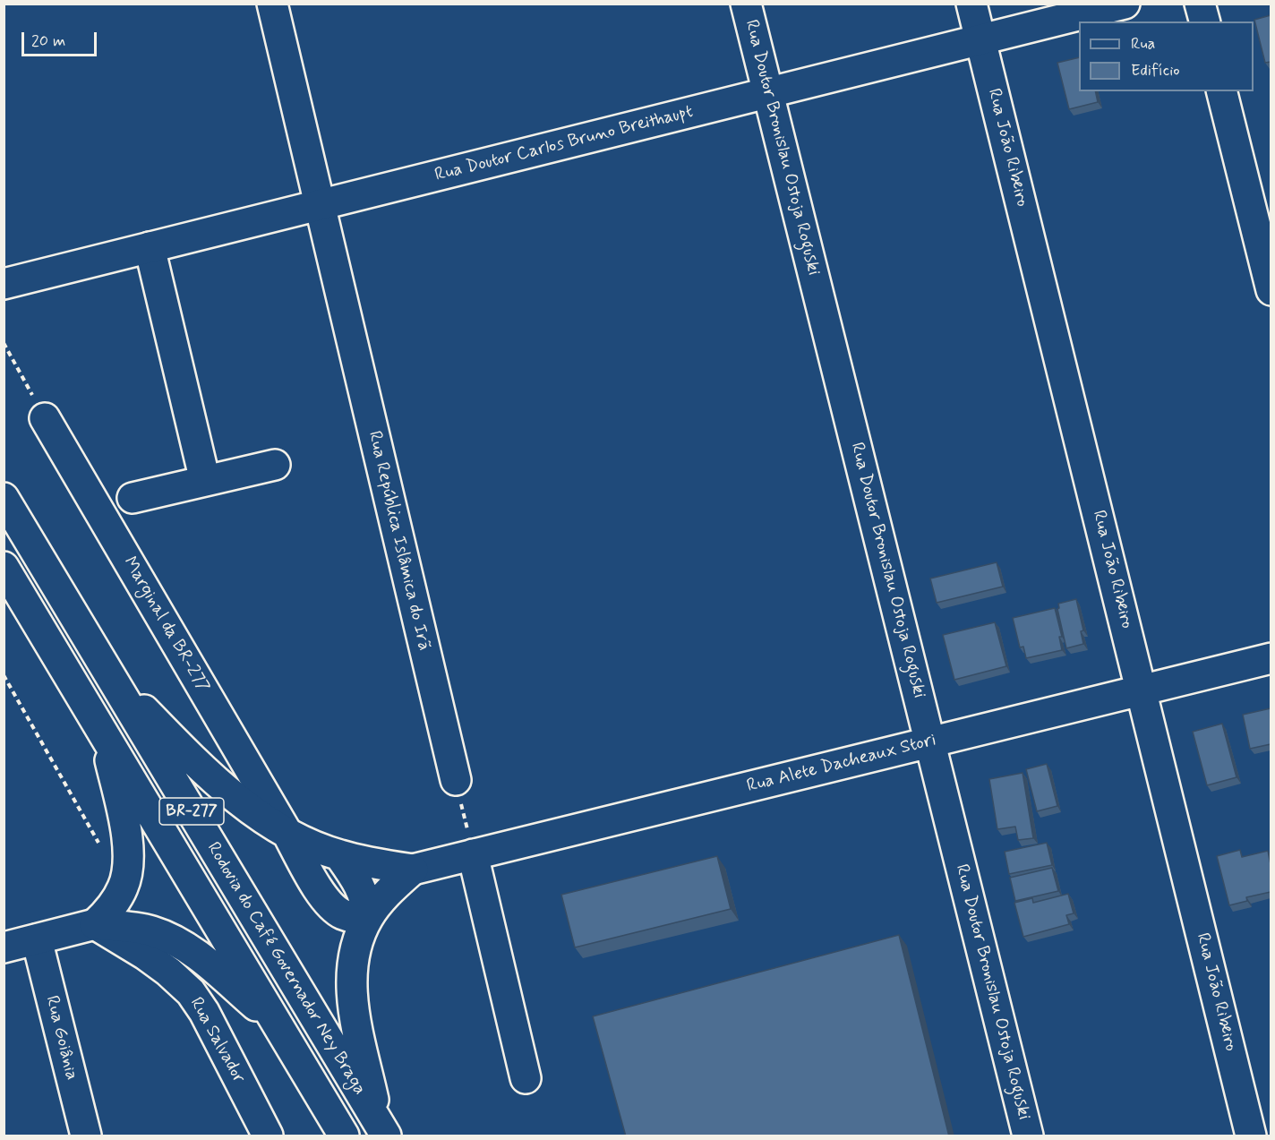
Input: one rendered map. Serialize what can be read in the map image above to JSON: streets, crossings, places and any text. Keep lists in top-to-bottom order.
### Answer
{
  "streets": {
    "main road": [
      "Rua Doutor Carlos Bruno Breithaupt",
      "Rua Doutor Bronislau Ostoja Roguski",
      "Rua João Ribeiro",
      "Rua República Islâmica do Irã",
      "Marginal da BR-277",
      "Rua Alete Dacheaux Stori",
      "BR-277",
      "Rodovia do Café Governador Ney Braga",
      "Rua Goiânia",
      "Rua Salvador"
    ]
  },
  "crossings": [
    ["Rua Doutor Carlos Bruno Breithaupt", "Rua Doutor Bronislau Ostoja Roguski"],
    ["Rua Doutor Carlos Bruno Breithaupt", "Rua João Ribeiro"],
    ["Rua Doutor Carlos Bruno Breithaupt", "Rua República Islâmica do Irã"],
    ["Rua Doutor Bronislau Ostoja Roguski", "Rua Alete Dacheaux Stori"],
    ["Rua João Ribeiro", "Rua Alete Dacheaux Stori"]
  ],
  "legend": ["Rua", "Edifício"],
  "scale_bar": "20 m"
}
